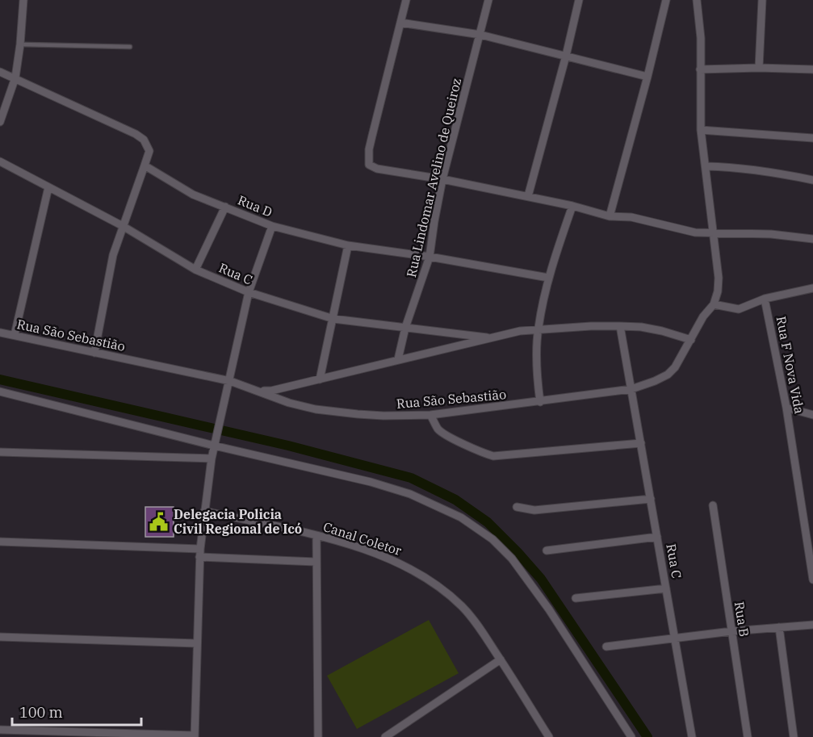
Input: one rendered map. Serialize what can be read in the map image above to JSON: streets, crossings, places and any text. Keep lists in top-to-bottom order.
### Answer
{
  "streets": {
    "street": [
      "Rua Lindomar Avelino de Queiroz",
      "Rua D",
      "Rua C",
      "Rua São Sebastião",
      "Rua F Nova Vida",
      "Canal Coletor",
      "Rua B"
    ]
  },
  "crossings": [
    ["Rua Lindomar Avelino de Queiroz", "Rua D"],
    ["Rua Lindomar Avelino de Queiroz", "Rua C"],
    ["Rua C", "Rua São Sebastião"]
  ],
  "places": {
    "public building": ["Delegacia Policia Civil Regional de Icó"]
  },
  "scale_bar": "100 m"
}
